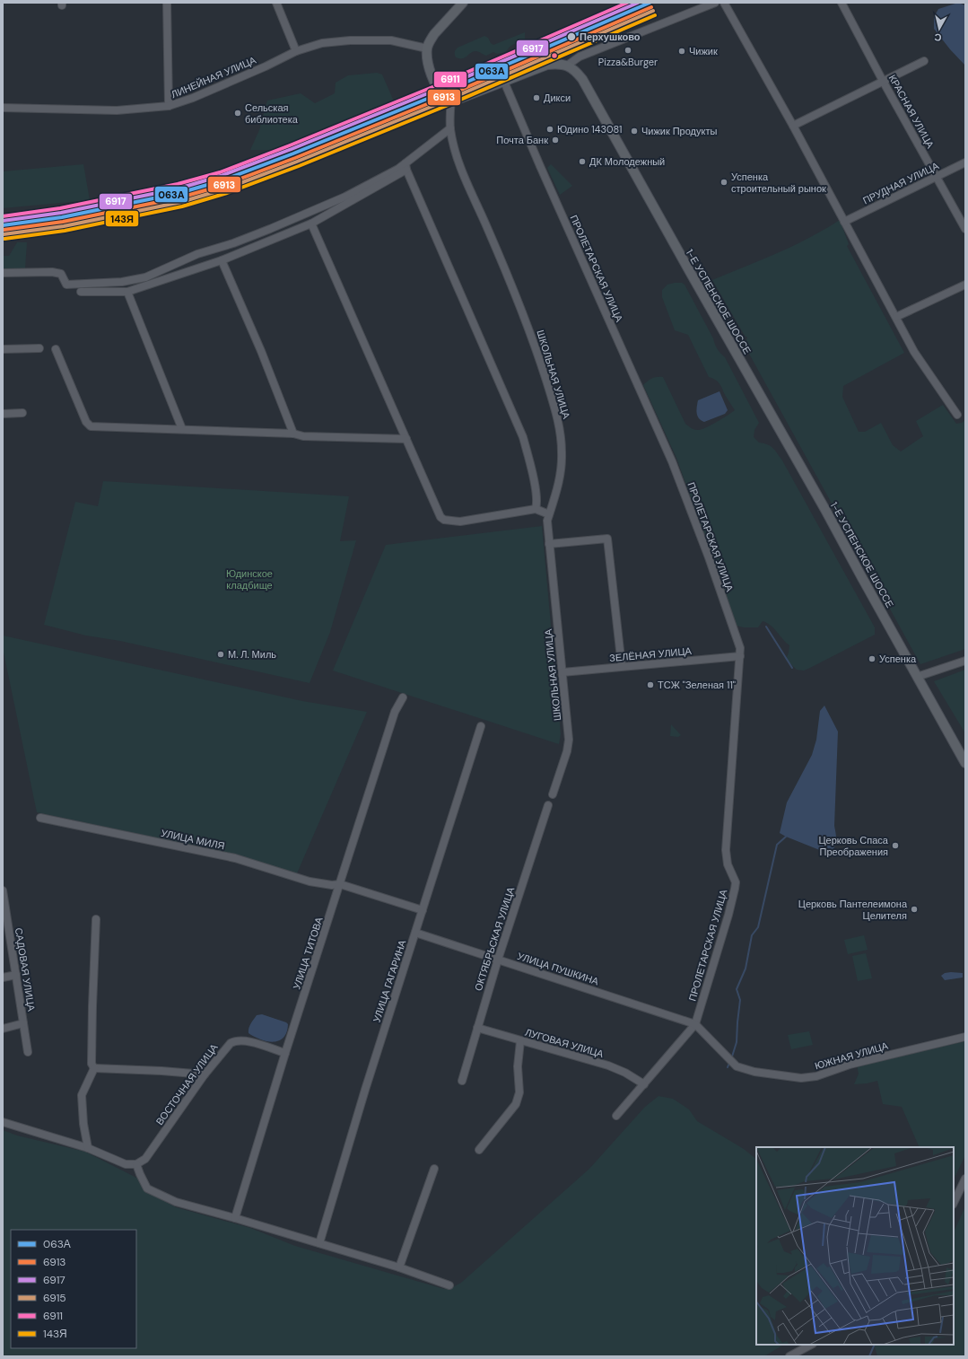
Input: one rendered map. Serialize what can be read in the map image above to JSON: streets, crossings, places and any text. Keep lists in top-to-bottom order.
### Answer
{
  "streets": {
    "main road": ["1-Е УСПЕНСКОЕ ШОССЕ"],
    "street": [
      "ЛИНЕЙНАЯ УЛИЦА",
      "КРАСНАЯ УЛИЦА",
      "ПРУДНАЯ УЛИЦА",
      "ПРОЛЕТАРСКАЯ УЛИЦА",
      "ШКОЛЬНАЯ УЛИЦА",
      "ЗЕЛЁНАЯ УЛИЦА",
      "УЛИЦА МИЛЯ",
      "ОКТЯБРЬСКАЯ УЛИЦА",
      "УЛИЦА ТИТОВА",
      "УЛИЦА ПУШКИНА",
      "САДОВАЯ УЛИЦА",
      "УЛИЦА ГАГАРИНА",
      "ЛУГОВАЯ УЛИЦА",
      "ЮЖНАЯ УЛИЦА",
      "ВОСТОЧНАЯ УЛИЦА"
    ]
  },
  "crossings": [
    ["КРАСНАЯ УЛИЦА", "ПРУДНАЯ УЛИЦА"],
    ["ПРОЛЕТАРСКАЯ УЛИЦА", "ЗЕЛЁНАЯ УЛИЦА"],
    ["ПРОЛЕТАРСКАЯ УЛИЦА", "УЛИЦА ПУШКИНА"],
    ["ПРОЛЕТАРСКАЯ УЛИЦА", "ЮЖНАЯ УЛИЦА"],
    ["ШКОЛЬНАЯ УЛИЦА", "ЗЕЛЁНАЯ УЛИЦА"],
    ["УЛИЦА МИЛЯ", "УЛИЦА ТИТОВА"],
    ["ОКТЯБРЬСКАЯ УЛИЦА", "УЛИЦА ПУШКИНА"],
    ["ОКТЯБРЬСКАЯ УЛИЦА", "ЛУГОВАЯ УЛИЦА"],
    ["УЛИЦА ТИТОВА", "ВОСТОЧНАЯ УЛИЦА"],
    ["УЛИЦА ПУШКИНА", "УЛИЦА ГАГАРИНА"],
    ["УЛИЦА ПУШКИНА", "ЮЖНАЯ УЛИЦА"]
  ],
  "parks": ["Юдинское кладбище"],
  "places": [
    "Перхушково",
    "Pizza&Burger",
    "Чижик",
    "Дикси",
    "Сельская библиотека",
    "Юдино 143081",
    "Чижик Продукты",
    "Почта Банк",
    "ДК Молодежный",
    "Успенка строительный рынок",
    "М. Л. Миль",
    "Успенка",
    "ТСЖ \"Зеленая 11\"",
    "Церковь Спаса Преображения",
    "Церковь Пантелеимона Целителя"
  ],
  "lines": [
    "transit line 063А",
    "transit line 6917",
    "transit line 6911",
    "transit line 6913",
    "transit line 6915",
    "transit line 143Я"
  ],
  "legend": [
    "063А",
    "6913",
    "6917",
    "6915",
    "6911",
    "143Я"
  ],
  "north": "bottom"
}
